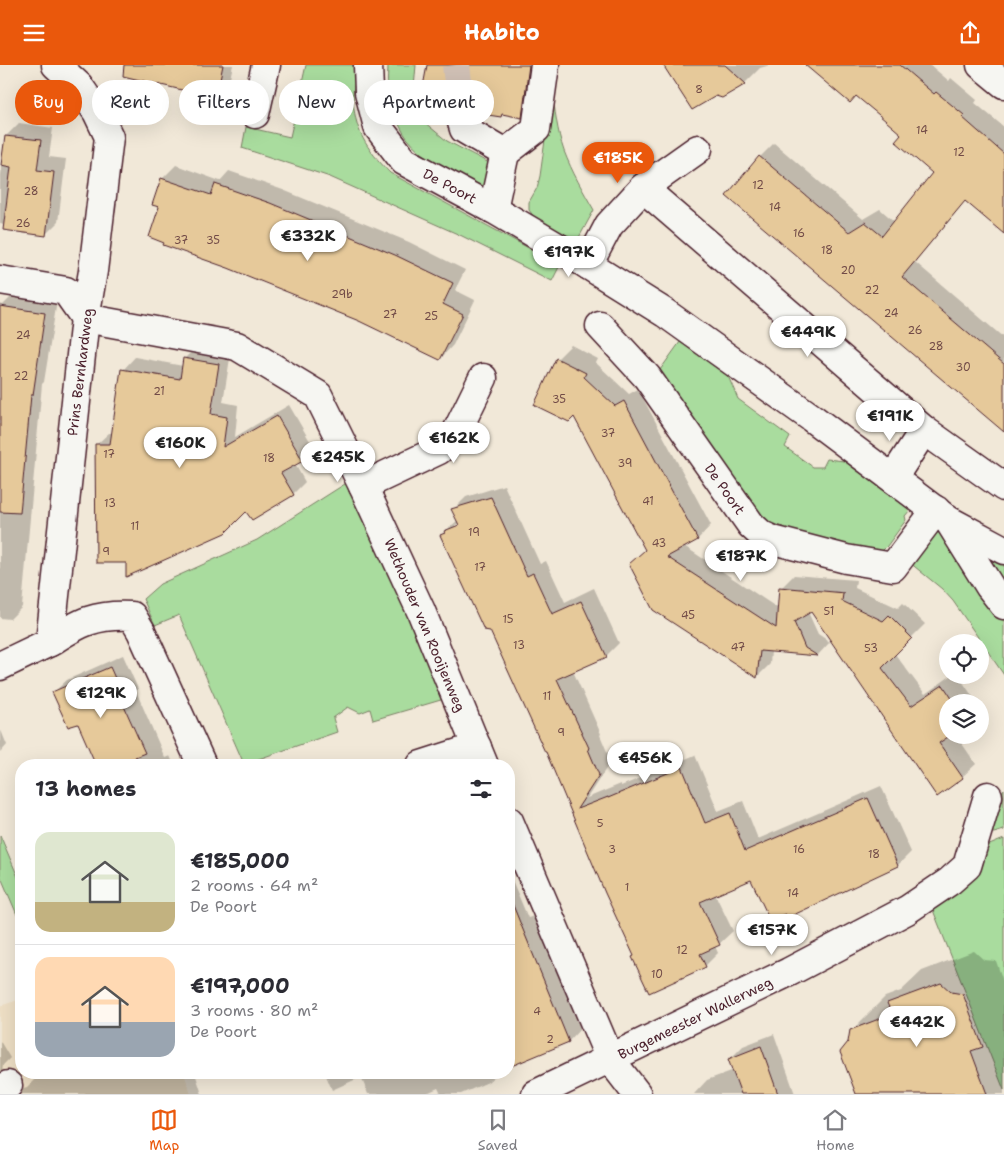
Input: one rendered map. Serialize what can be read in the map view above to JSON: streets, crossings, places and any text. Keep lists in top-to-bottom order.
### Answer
{
  "streets": {
    "street": [
      "De Poort",
      "Prins Bernhardweg",
      "Wethouder van Rooijenweg",
      "Burgemeester Wallerweg"
    ]
  },
  "crossings": [
    ["Prins Bernhardweg", "Wethouder van Rooijenweg"]
  ],
  "house_numbers": [
    "8",
    "14",
    "12",
    "12",
    "28",
    "14",
    "26",
    "16",
    "37",
    "35",
    "18",
    "20",
    "22",
    "29b",
    "24",
    "27",
    "25",
    "26",
    "24",
    "28",
    "30",
    "22",
    "21",
    "35",
    "37",
    "17",
    "18",
    "39",
    "41",
    "13",
    "11",
    "19",
    "43",
    "9",
    "17",
    "51",
    "45",
    "15",
    "13",
    "47",
    "53",
    "11",
    "9",
    "5",
    "3",
    "16",
    "18",
    "1",
    "14",
    "12",
    "10",
    "4",
    "2"
  ],
  "page": {
    "header": "Habito",
    "chip": [
      "Buy",
      "Rent",
      "Filters",
      "New",
      "Apartment"
    ],
    "price": [
      "€185K",
      "€332K",
      "€197K",
      "€449K",
      "€191K",
      "€162K",
      "€160K",
      "€245K",
      "€187K",
      "€129K",
      "€456K",
      "€157K",
      "€442K"
    ],
    "heading": "13 homes",
    "list": [
      {
        "name": "€185,000",
        "note": "2 rooms · 64 m² · De Poort"
      },
      {
        "name": "€197,000",
        "note": "3 rooms · 80 m² · De Poort"
      }
    ],
    "tabs": ["Map", "Saved", "Home"]
  }
}
